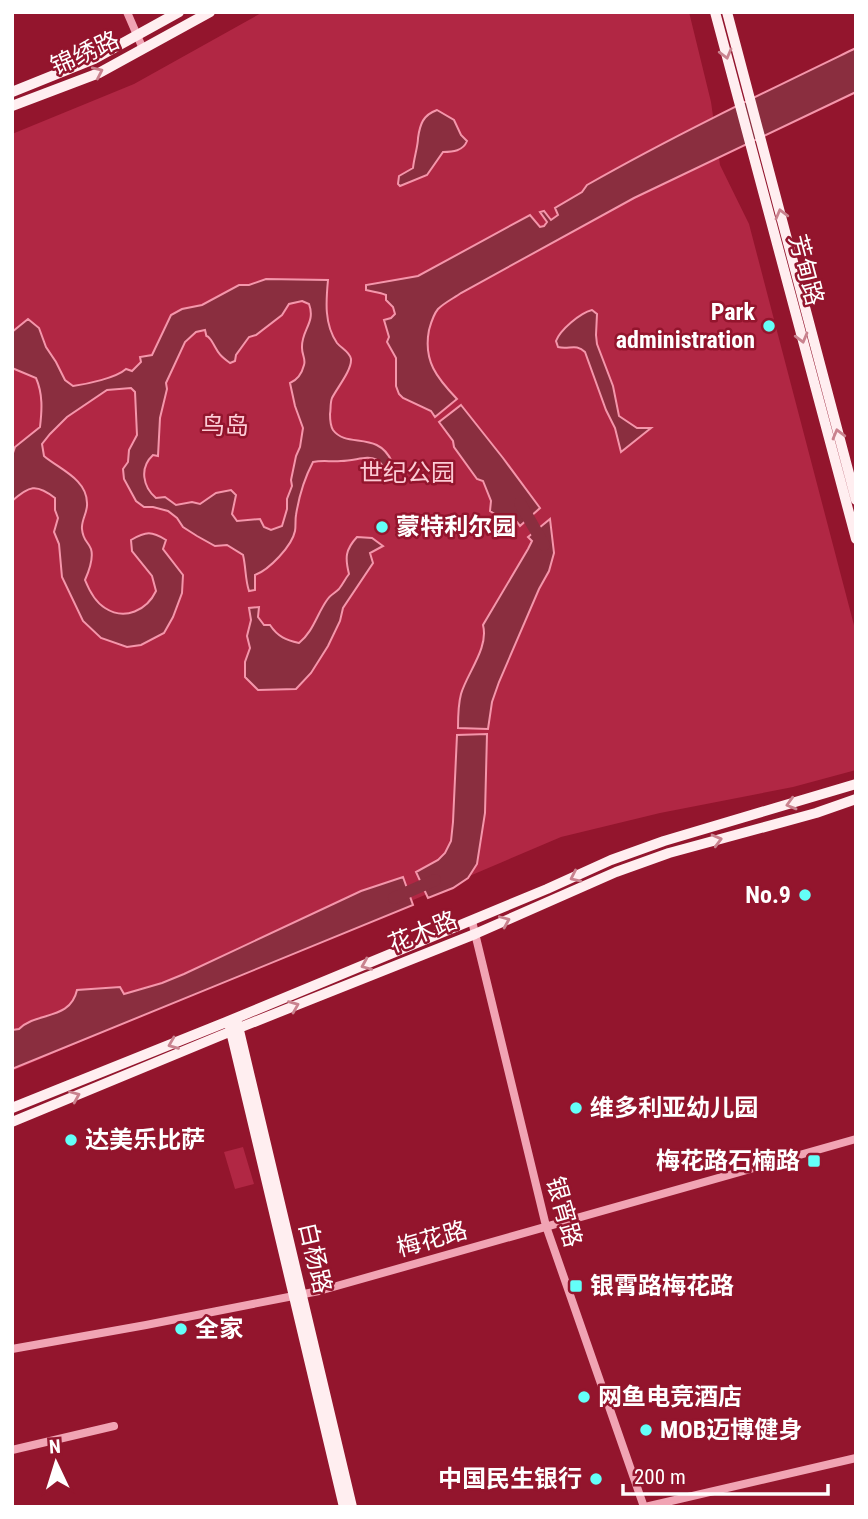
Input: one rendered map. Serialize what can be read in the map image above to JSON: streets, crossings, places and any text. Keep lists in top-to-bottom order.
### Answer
{
  "streets": {
    "main road": [
      "锦绣路",
      "芳甸路",
      "花木路",
      "白杨路"
    ],
    "street": ["银宵路", "梅花路"]
  },
  "crossings": [
    ["花木路", "银宵路"],
    ["花木路", "白杨路"],
    ["银宵路", "梅花路"],
    ["梅花路", "白杨路"]
  ],
  "parks": ["鸟岛", "世纪公园"],
  "places": {
    "other": [
      "Park administration",
      "蒙特利尔园",
      "No.9",
      "维多利亚幼儿园",
      "达美乐比萨",
      "全家",
      "网鱼电竞酒店",
      "MOB迈博健身",
      "中国民生银行"
    ],
    "transit": ["梅花路石楠路", "银霄路梅花路"]
  },
  "scale_bar": "200 m",
  "north": "top"
}
